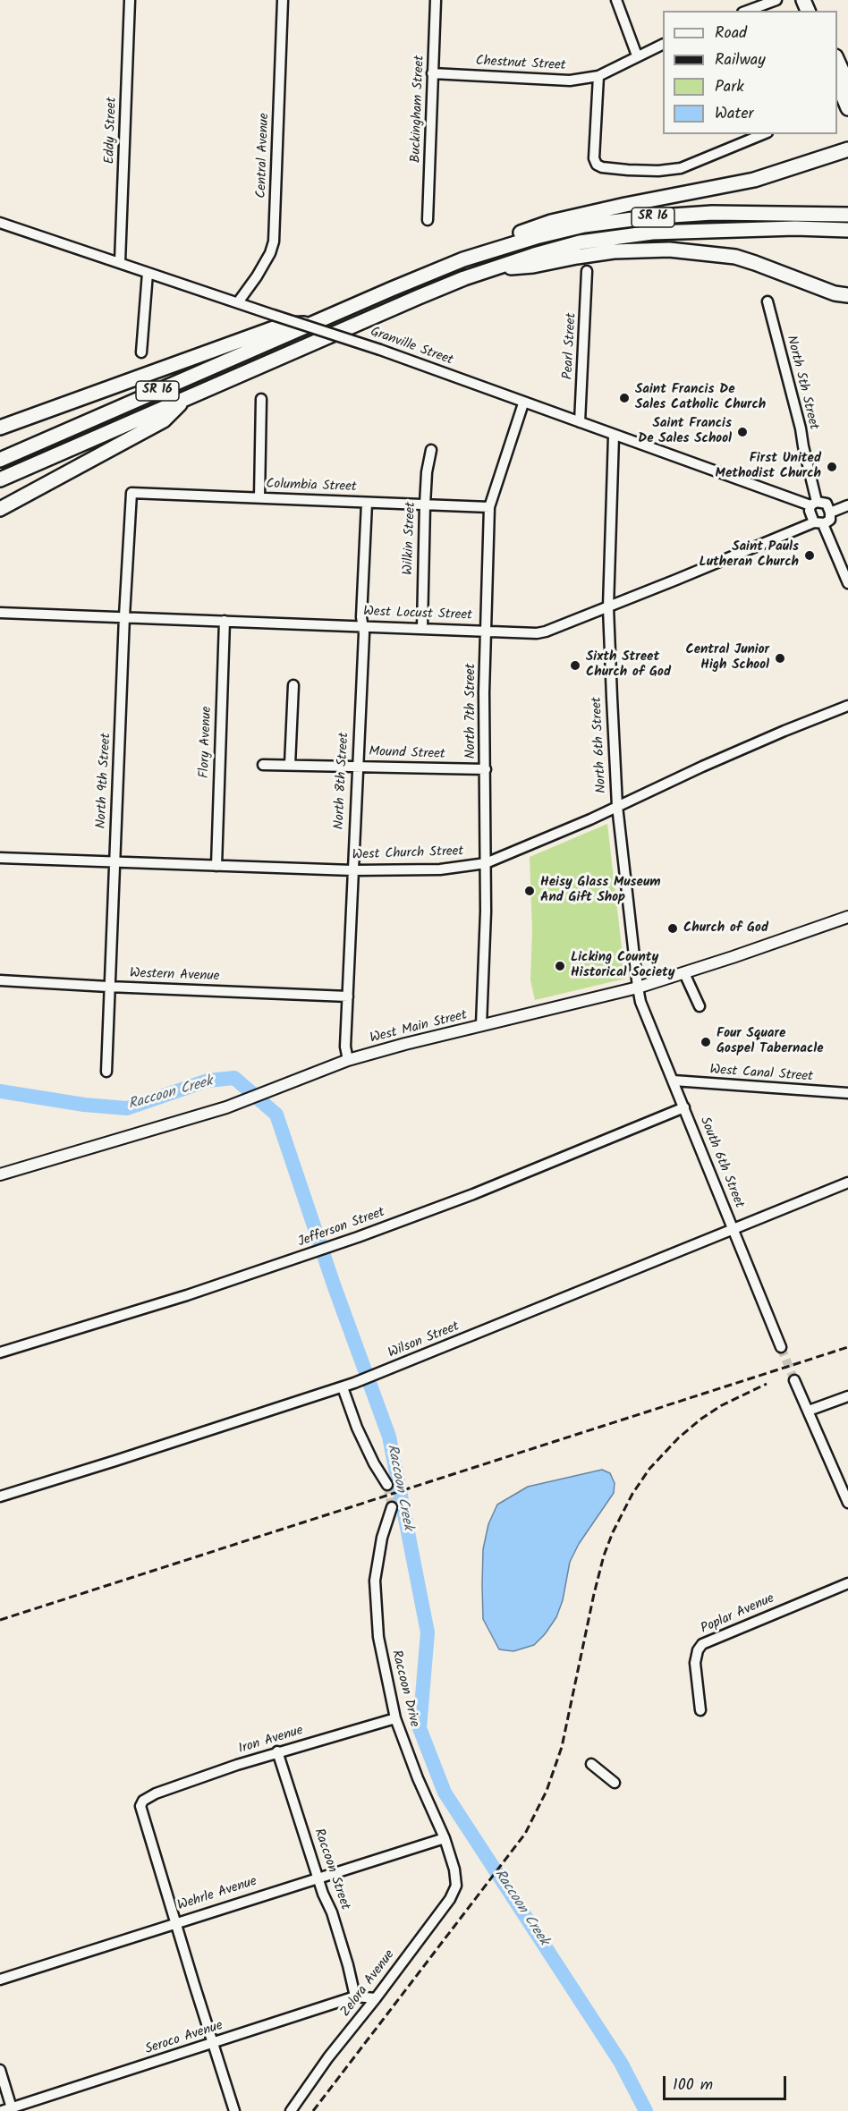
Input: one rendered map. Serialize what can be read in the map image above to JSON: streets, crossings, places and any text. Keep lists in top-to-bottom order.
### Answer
{
  "streets": {
    "highway": ["SR 16"],
    "main road": ["West Main Street"],
    "street": [
      "Chestnut Street",
      "Buckingham Street",
      "Eddy Street",
      "Central Avenue",
      "Pearl Street",
      "Granville Street",
      "North 5th Street",
      "Columbia Street",
      "Wilkin Street",
      "West Locust Street",
      "North 7th Street",
      "Flory Avenue",
      "North 6th Street",
      "Mound Street",
      "North 9th Street",
      "North 8th Street",
      "West Church Street",
      "Western Avenue",
      "West Canal Street",
      "South 6th Street",
      "Jefferson Street",
      "Wilson Street",
      "Poplar Avenue",
      "Raccoon Drive",
      "Iron Avenue",
      "Raccoon Street",
      "Wehrle Avenue",
      "Zelora Avenue",
      "Seroco Avenue"
    ]
  },
  "crossings": [
    ["Chestnut Street", "Buckingham Street"],
    ["Eddy Street", "Granville Street"],
    ["Central Avenue", "Granville Street"],
    ["Pearl Street", "Granville Street"],
    ["Granville Street", "North 5th Street"],
    ["Granville Street", "West Locust Street"],
    ["Granville Street", "North 7th Street"],
    ["Granville Street", "North 6th Street"],
    ["North 5th Street", "West Locust Street"],
    ["Columbia Street", "Wilkin Street"],
    ["Columbia Street", "North 7th Street"],
    ["Columbia Street", "North 9th Street"],
    ["Columbia Street", "North 8th Street"],
    ["Wilkin Street", "West Locust Street"],
    ["West Locust Street", "North 7th Street"],
    ["West Locust Street", "Flory Avenue"],
    ["West Locust Street", "North 6th Street"],
    ["West Locust Street", "North 9th Street"],
    ["West Locust Street", "North 8th Street"],
    ["North 7th Street", "Mound Street"],
    ["North 7th Street", "West Church Street"],
    ["North 7th Street", "West Main Street"],
    ["Flory Avenue", "West Church Street"],
    ["North 6th Street", "West Church Street"],
    ["North 6th Street", "West Main Street"],
    ["North 6th Street", "South 6th Street"],
    ["Mound Street", "North 8th Street"],
    ["North 9th Street", "West Church Street"],
    ["North 9th Street", "Western Avenue"],
    ["North 8th Street", "West Church Street"],
    ["North 8th Street", "Western Avenue"],
    ["North 8th Street", "West Main Street"],
    ["West Main Street", "South 6th Street"],
    ["West Canal Street", "South 6th Street"],
    ["South 6th Street", "Jefferson Street"],
    ["South 6th Street", "Wilson Street"],
    ["Raccoon Drive", "Iron Avenue"],
    ["Raccoon Drive", "Wehrle Avenue"],
    ["Raccoon Drive", "Zelora Avenue"],
    ["Iron Avenue", "Raccoon Street"],
    ["Iron Avenue", "Wehrle Avenue"],
    ["Raccoon Street", "Wehrle Avenue"],
    ["Raccoon Street", "Seroco Avenue"],
    ["Zelora Avenue", "Seroco Avenue"]
  ],
  "water": ["Raccoon Creek"],
  "places": [
    "Saint Francis De Sales Catholic Church",
    "Saint Francis De Sales School",
    "First United Methodist Church",
    "Saint Pauls Lutheran Church",
    "Central Junior High School",
    "Sixth Street Church of God",
    "Heisy Glass Museum And Gift Shop",
    "Church of God",
    "Licking County Historical Society",
    "Four Square Gospel Tabernacle"
  ],
  "legend": [
    "Road",
    "Railway",
    "Park",
    "Water"
  ],
  "scale_bar": "100 m"
}
